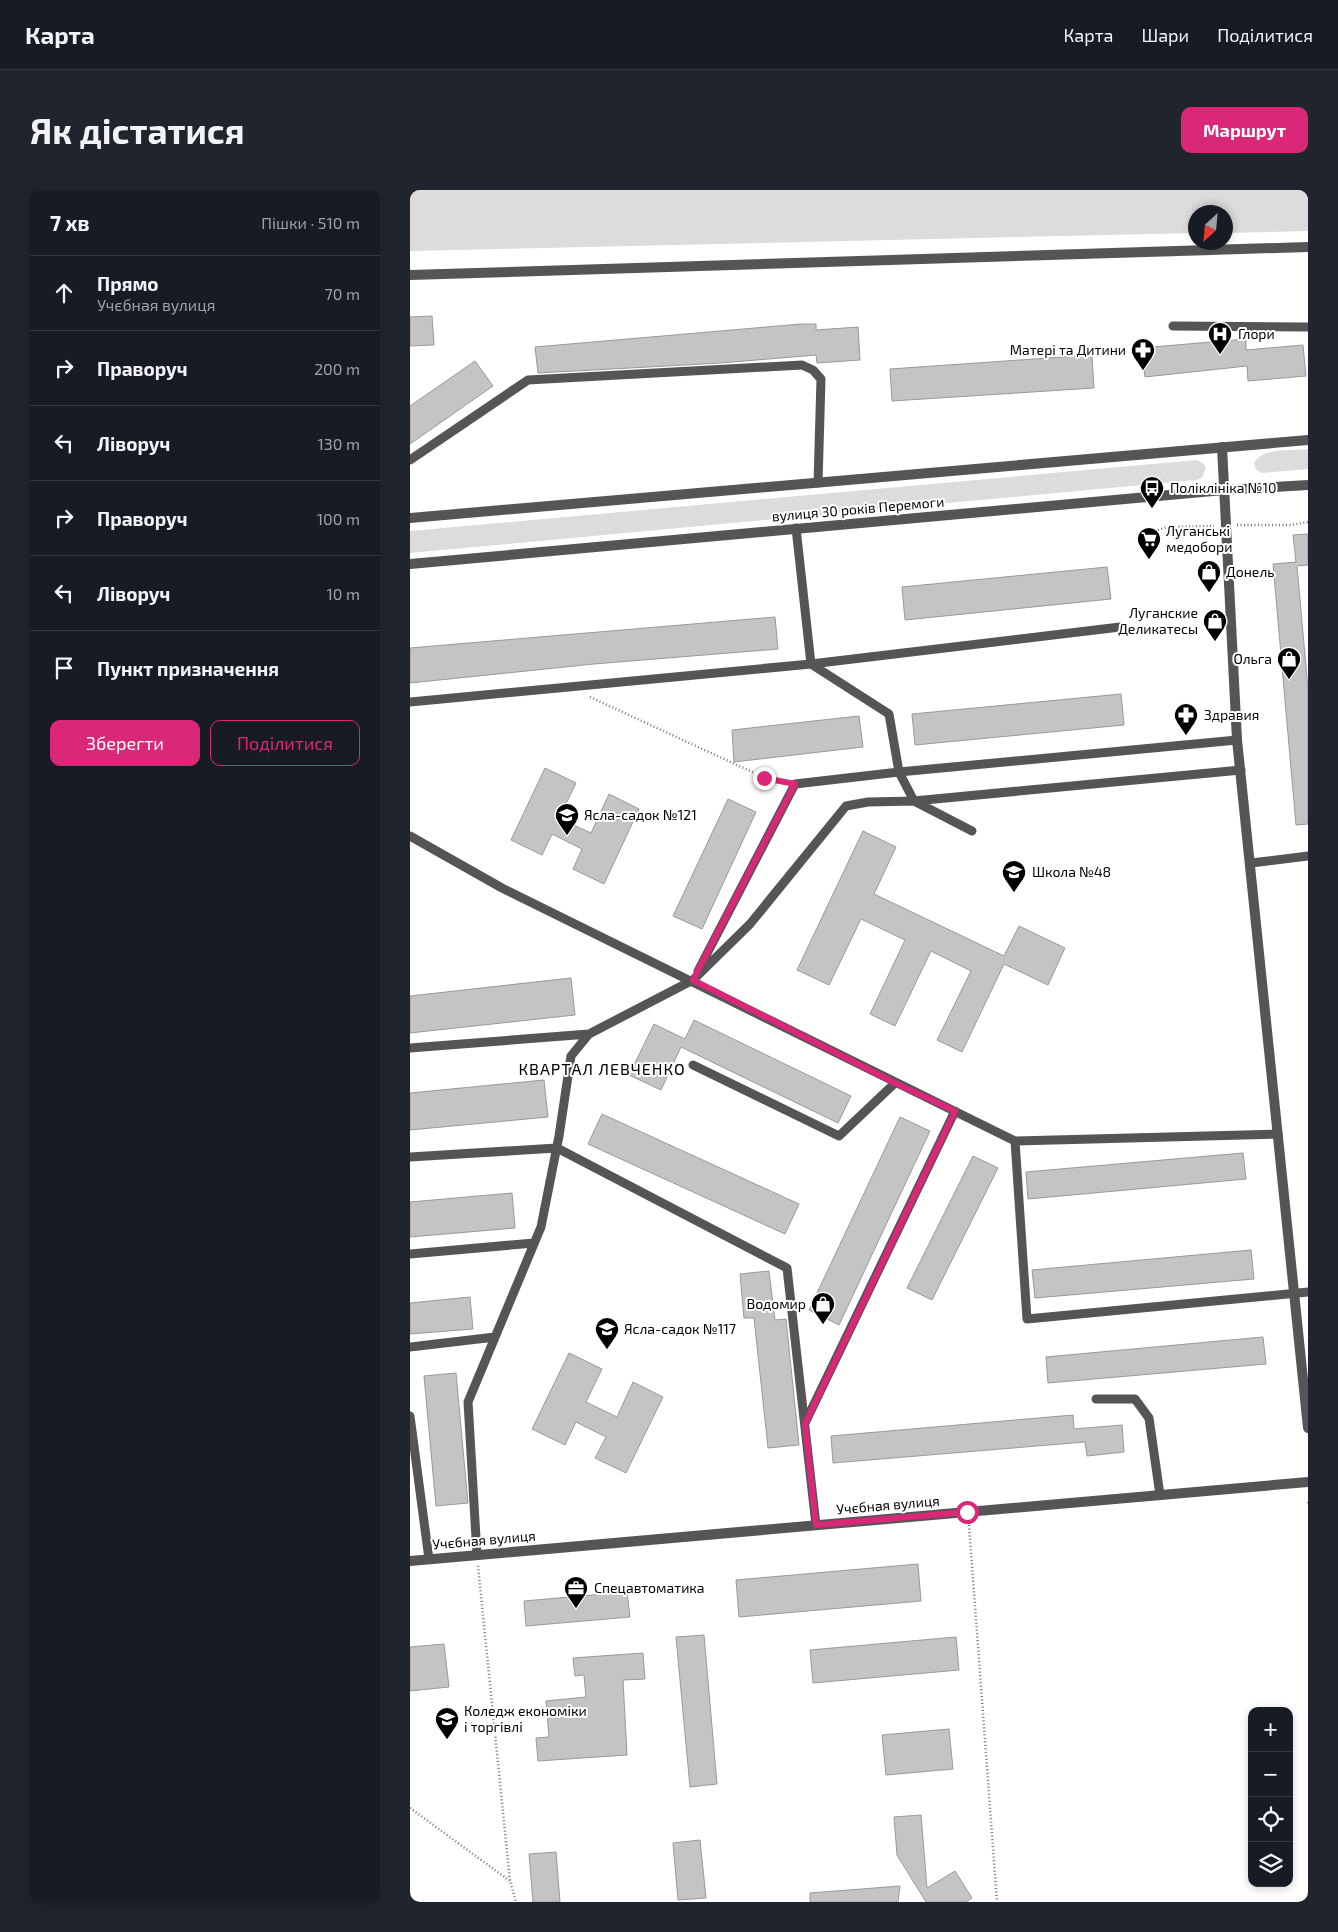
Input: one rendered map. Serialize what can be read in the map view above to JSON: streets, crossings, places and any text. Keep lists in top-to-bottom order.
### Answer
{
  "streets": {
    "street": ["вулиця 30 років Перемоги", "Учєбная вулиця"]
  },
  "districts": ["КВАРТАЛ ЛЕВЧЕНКО"],
  "places": {
    "hospital": ["Глори"],
    "pharmacy": ["Матері та Дитини", "Здравия"],
    "bus stop": ["Поліклініка №10"],
    "supermarket": ["Луганські медобори"],
    "shop": [
      "Донель",
      "Луганские Деликатесы",
      "Ольга",
      "Водомир"
    ],
    "school or university": [
      "Ясла-садок №121",
      "Школа №48",
      "Ясла-садок №117",
      "Коледж економіки і торгівлі"
    ],
    "office": ["Спецавтоматика"]
  },
  "north": "bottom left",
  "page": {
    "header": "Карта",
    "nav": ["Карта", "Шари", "Поділитися"],
    "buttons": [
      "Маршрут",
      ["Зберегти", "Поділитися"]
    ],
    "title": "Як дістатися",
    "heading": ["7 хв", "Пішки · 510 m"],
    "list": [
      ["Прямо", "Учєбная вулиця", "70 m"],
      ["Праворуч", "200 m"],
      ["Ліворуч", "130 m"],
      ["Праворуч", "100 m"],
      ["Ліворуч", "10 m"],
      "Пункт призначення"
    ],
    "map_buttons": ["+", "−"]
  }
}
